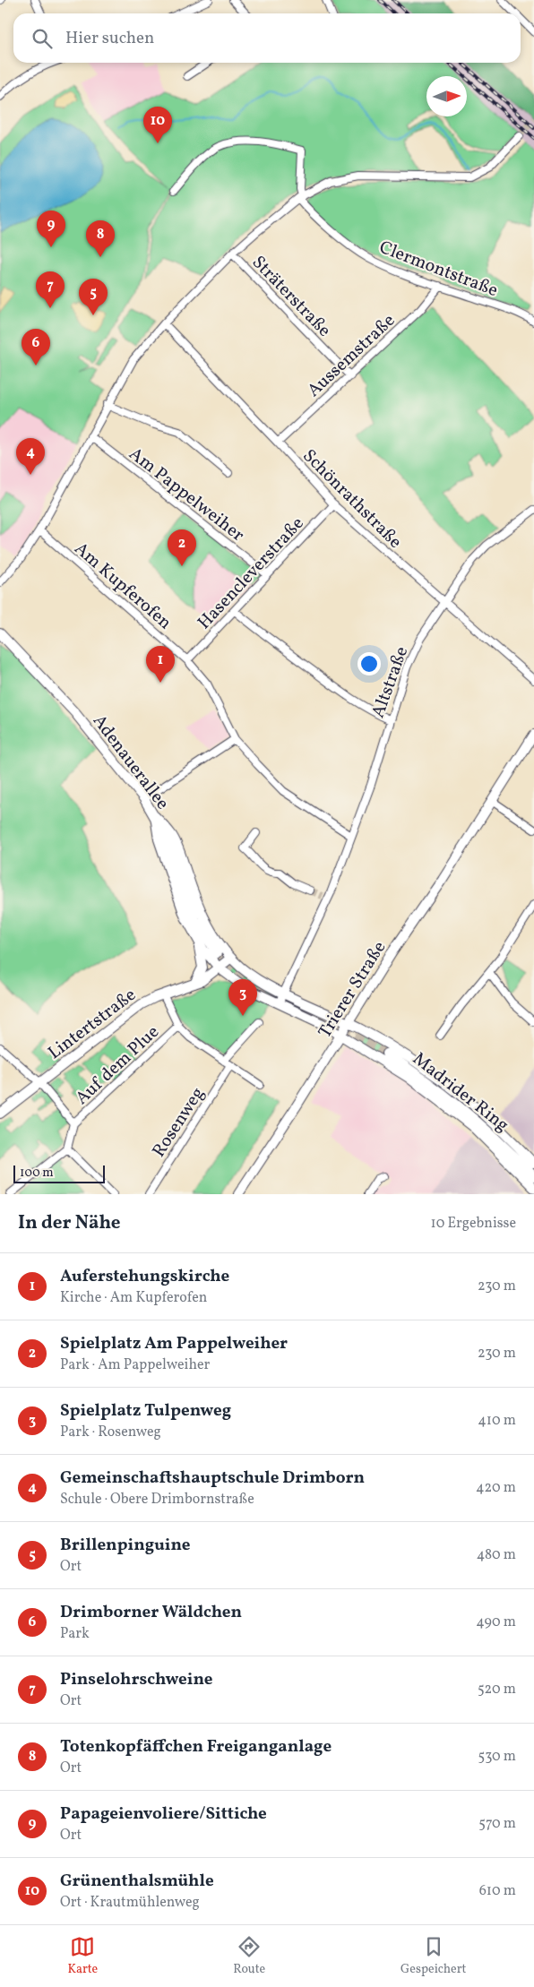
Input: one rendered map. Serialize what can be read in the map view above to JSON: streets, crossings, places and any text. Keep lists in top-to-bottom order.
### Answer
{
  "streets": {
    "main road": [
      "Adenauerallee",
      "Trierer Straße",
      "Lintertstraße",
      "Madrider Ring"
    ],
    "street": [
      "Clermontstraße",
      "Sträterstraße",
      "Aussemstraße",
      "Am Pappelweiher",
      "Schönrathstraße",
      "Hasencleverstraße",
      "Am Kupferofen",
      "Altstraße",
      "Auf dem Plue",
      "Rosenweg"
    ]
  },
  "crossings": [
    ["Clermontstraße", "Aussemstraße"],
    ["Sträterstraße", "Aussemstraße"],
    ["Aussemstraße", "Schönrathstraße"],
    ["Am Pappelweiher", "Hasencleverstraße"],
    ["Schönrathstraße", "Hasencleverstraße"],
    ["Schönrathstraße", "Altstraße"],
    ["Hasencleverstraße", "Am Kupferofen"],
    ["Am Kupferofen", "Altstraße"]
  ],
  "scale_bar": "100 m",
  "north": "right",
  "page": {
    "search": "Hier suchen",
    "pins": [
      "10",
      "9",
      "8",
      "7",
      "5",
      "6",
      "4",
      "2",
      "1",
      "3"
    ],
    "scale": "100 m",
    "heading": ["In der Nähe", "10 Ergebnisse"],
    "list": [
      {
        "mark": "1",
        "name": "Auferstehungskirche",
        "note": "Kirche · Am Kupferofen",
        "value": "230 m"
      },
      {
        "mark": "2",
        "name": "Spielplatz Am Pappelweiher",
        "note": "Park · Am Pappelweiher",
        "value": "230 m"
      },
      {
        "mark": "3",
        "name": "Spielplatz Tulpenweg",
        "note": "Park · Rosenweg",
        "value": "410 m"
      },
      {
        "mark": "4",
        "name": "Gemeinschaftshauptschule Drimborn",
        "note": "Schule · Obere Drimbornstraße",
        "value": "420 m"
      },
      {
        "mark": "5",
        "name": "Brillenpinguine",
        "note": "Ort",
        "value": "480 m"
      },
      {
        "mark": "6",
        "name": "Drimborner Wäldchen",
        "note": "Park",
        "value": "490 m"
      },
      {
        "mark": "7",
        "name": "Pinselohrschweine",
        "note": "Ort",
        "value": "520 m"
      },
      {
        "mark": "8",
        "name": "Totenkopfäffchen Freiganganlage",
        "note": "Ort",
        "value": "530 m"
      },
      {
        "mark": "9",
        "name": "Papageienvoliere/Sittiche",
        "note": "Ort",
        "value": "570 m"
      },
      {
        "mark": "10",
        "name": "Grünenthalsmühle",
        "note": "Ort · Krautmühlenweg",
        "value": "610 m"
      }
    ],
    "nav": ["Karte", "Route", "Gespeichert"]
  }
}
